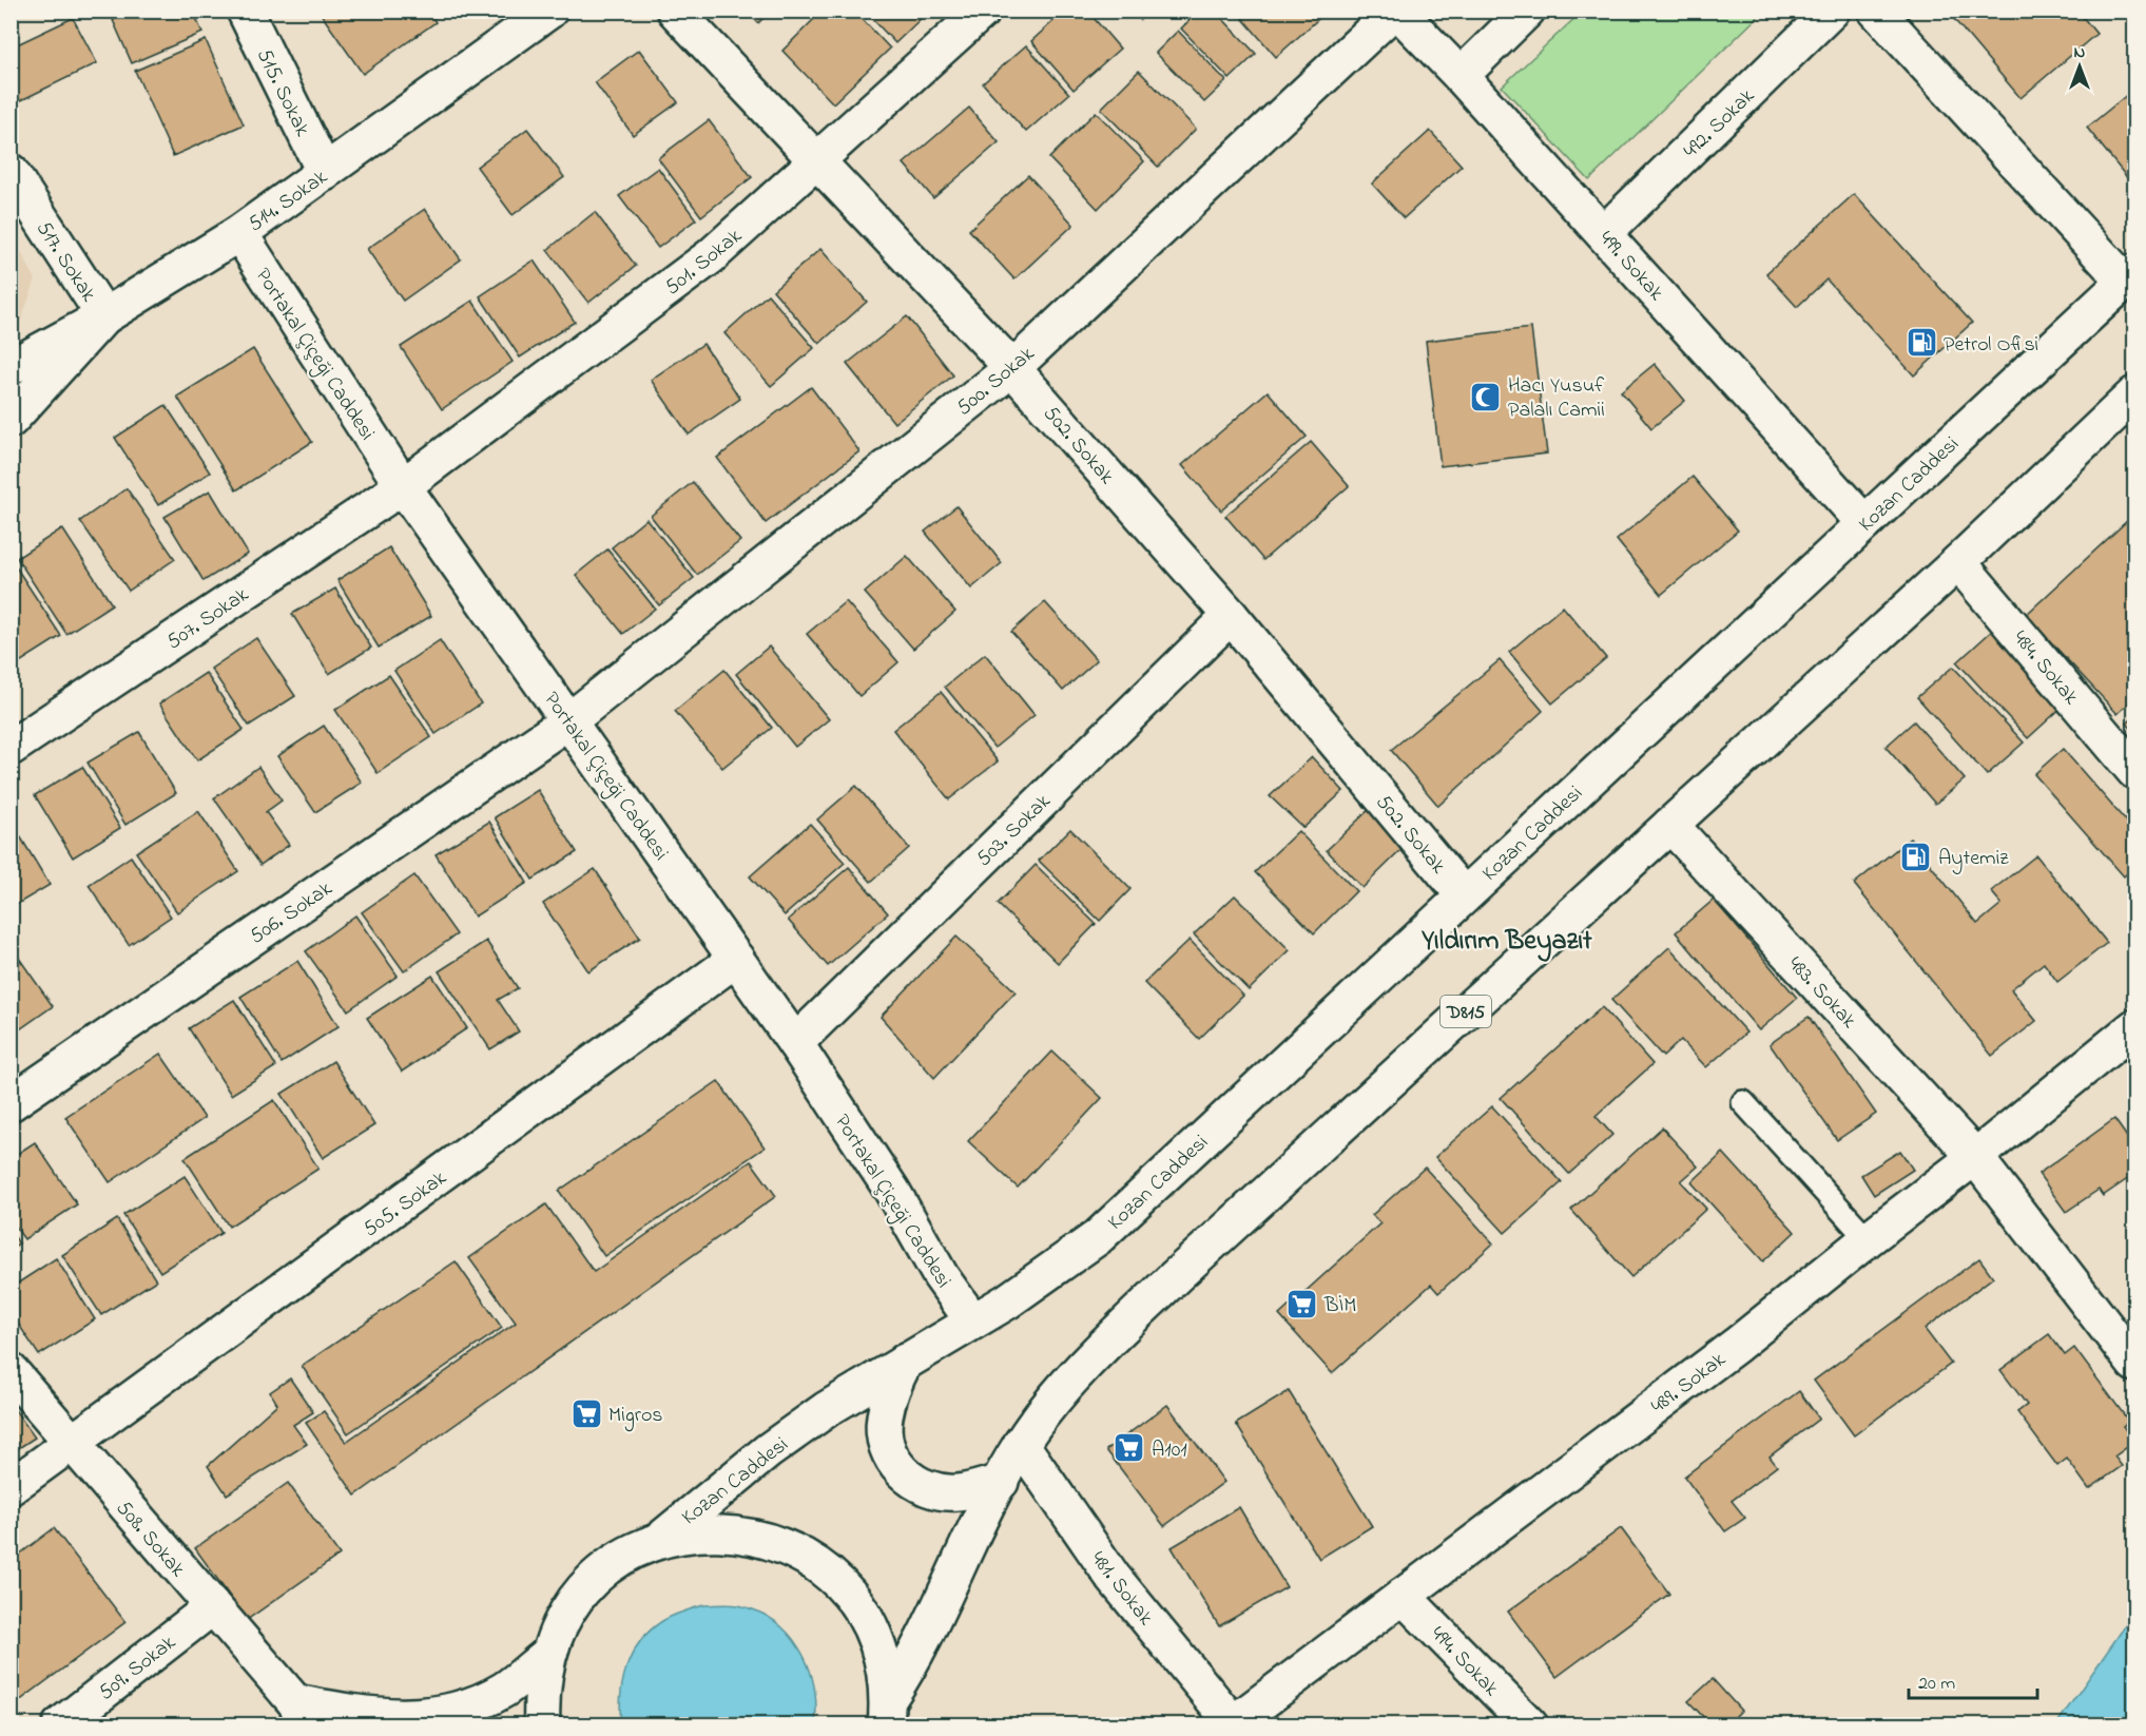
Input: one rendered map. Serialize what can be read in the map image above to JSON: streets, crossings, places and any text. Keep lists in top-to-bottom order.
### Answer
{
  "streets": {
    "main road": [
      "515. Sokak",
      "492. Sokak",
      "514. Sokak",
      "517. Sokak",
      "501. Sokak",
      "499. Sokak",
      "Portakal Çiçeği Caddesi",
      "500. Sokak",
      "502. Sokak",
      "Kozan Caddesi",
      "507. Sokak",
      "484. Sokak",
      "503. Sokak",
      "506. Sokak",
      "483. Sokak",
      "D815",
      "505. Sokak",
      "489. Sokak",
      "508. Sokak",
      "481. Sokak",
      "494. Sokak",
      "509. Sokak"
    ]
  },
  "crossings": [
    ["515. Sokak", "514. Sokak"],
    ["492. Sokak", "499. Sokak"],
    ["514. Sokak", "517. Sokak"],
    ["514. Sokak", "Portakal Çiçeği Caddesi"],
    ["501. Sokak", "Portakal Çiçeği Caddesi"],
    ["501. Sokak", "502. Sokak"],
    ["501. Sokak", "507. Sokak"],
    ["499. Sokak", "500. Sokak"],
    ["499. Sokak", "Kozan Caddesi"],
    ["Portakal Çiçeği Caddesi", "500. Sokak"],
    ["Portakal Çiçeği Caddesi", "Kozan Caddesi"],
    ["Portakal Çiçeği Caddesi", "507. Sokak"],
    ["Portakal Çiçeği Caddesi", "503. Sokak"],
    ["Portakal Çiçeği Caddesi", "506. Sokak"],
    ["Portakal Çiçeği Caddesi", "505. Sokak"],
    ["500. Sokak", "502. Sokak"],
    ["500. Sokak", "506. Sokak"],
    ["502. Sokak", "Kozan Caddesi"],
    ["502. Sokak", "503. Sokak"],
    ["484. Sokak", "D815"],
    ["483. Sokak", "D815"],
    ["483. Sokak", "489. Sokak"],
    ["D815", "481. Sokak"],
    ["505. Sokak", "508. Sokak"],
    ["489. Sokak", "481. Sokak"],
    ["489. Sokak", "494. Sokak"],
    ["508. Sokak", "509. Sokak"]
  ],
  "districts": ["Yıldırım Beyazıt"],
  "places": {
    "fuel station": ["Petrol Ofisi", "Aytemiz"],
    "mosque": ["Hacı Yusuf Palalı Camii"],
    "supermarket": ["BİM", "Migros", "A101"]
  },
  "scale_bar": "20 m",
  "north": "top"
}
